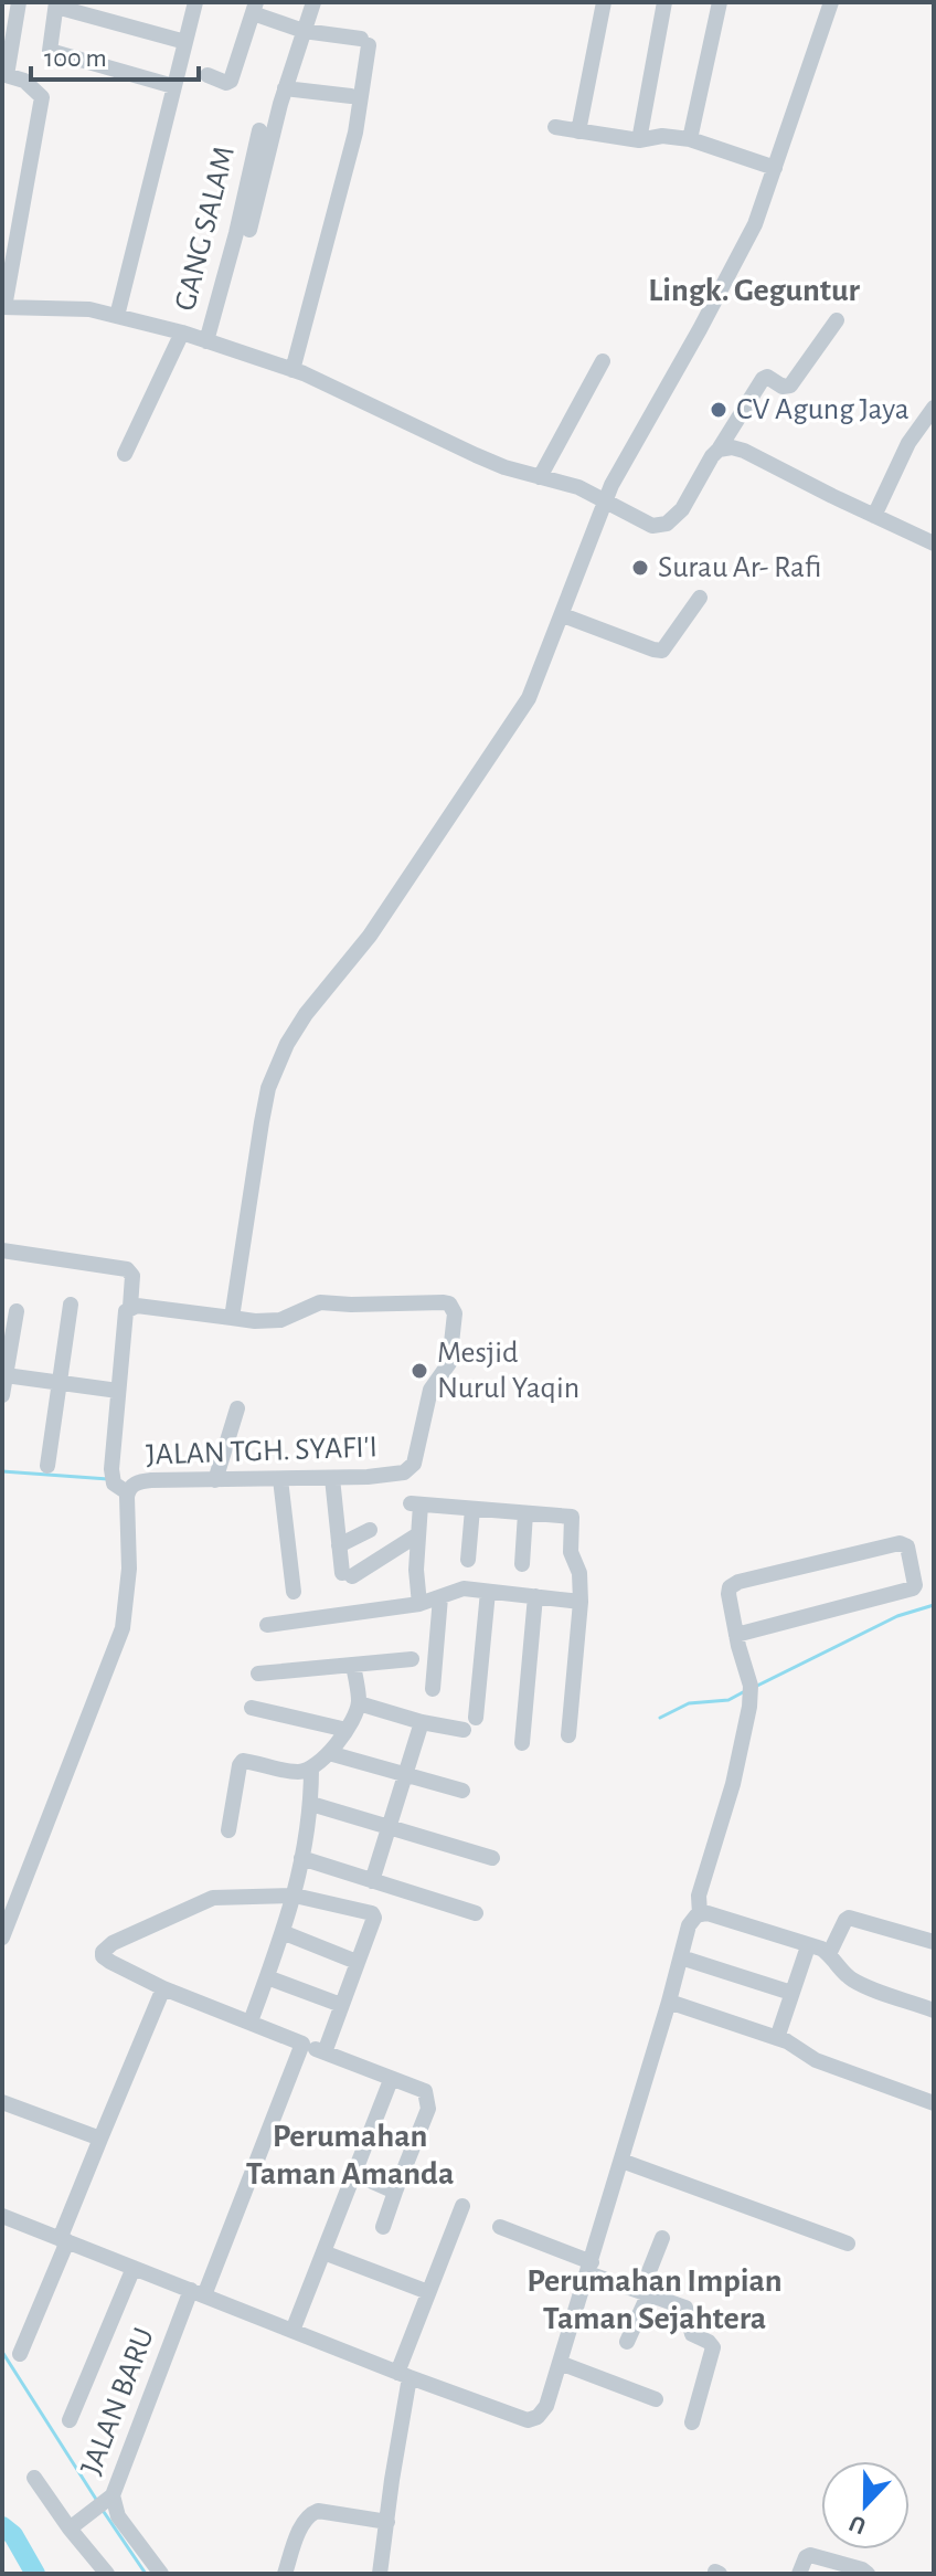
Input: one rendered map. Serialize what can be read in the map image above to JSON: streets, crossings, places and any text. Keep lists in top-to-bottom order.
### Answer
{
  "streets": {
    "street": ["GANG SALAM", "JALAN TGH. SYAFI'I", "JALAN BARU"]
  },
  "districts": ["Lingk. Geguntur", "Perumahan Taman Amanda", "Perumahan Impian Taman Sejahtera"],
  "places": ["CV Agung Jaya", "Surau Ar- Rafi", "Mesjid Nurul Yaqin"],
  "scale_bar": "100 m",
  "north": "bottom"
}
